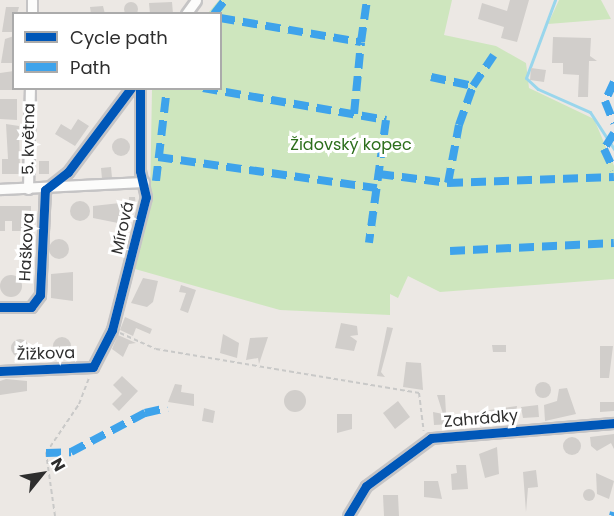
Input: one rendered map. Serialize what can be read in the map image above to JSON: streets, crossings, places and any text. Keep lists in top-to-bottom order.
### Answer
{
  "streets": {
    "street": [
      "5. května",
      "Mírová",
      "Haškova",
      "Žižkova",
      "Zahrádky"
    ]
  },
  "crossings": [
    ["Mírová", "Žižkova"],
    ["Mírová", "Zahrádky"]
  ],
  "parks": ["Židovský kopec"],
  "legend": ["Cycle path", "Path"],
  "north": "top right"
}
